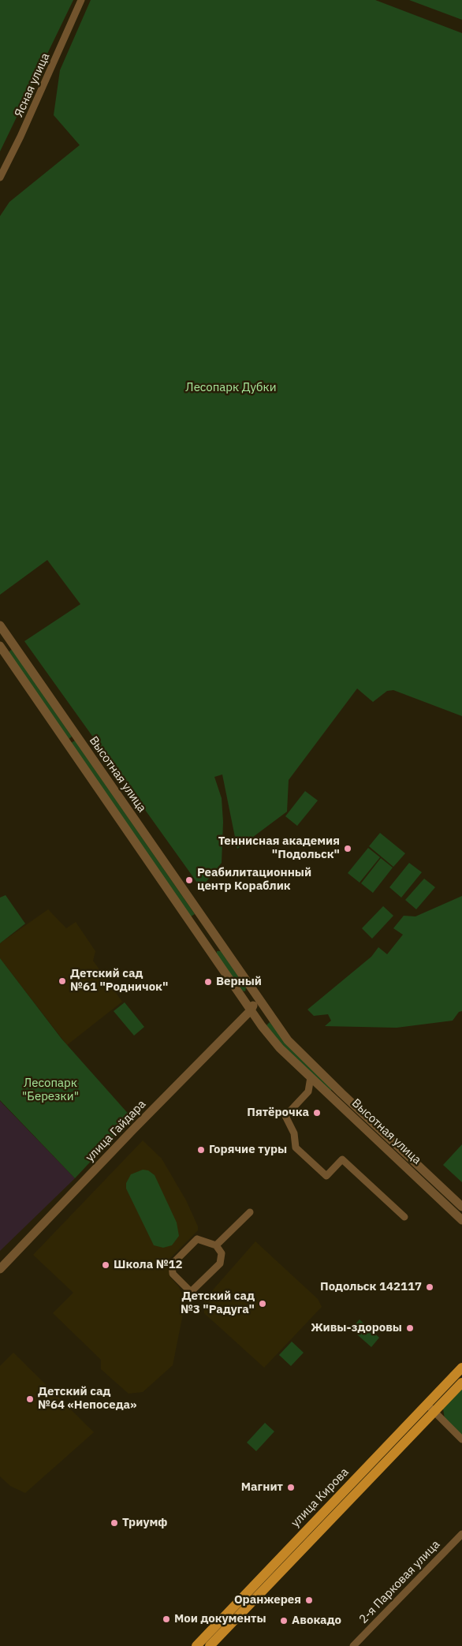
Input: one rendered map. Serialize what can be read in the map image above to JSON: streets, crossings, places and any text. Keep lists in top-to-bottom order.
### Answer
{
  "streets": {
    "main road": ["улица Кирова"],
    "street": [
      "Ясная улица",
      "Высотная улица",
      "улица Гайдара",
      "2-я Парковая улица"
    ]
  },
  "crossings": [
    ["Высотная улица", "улица Гайдара"]
  ],
  "parks": ["Лесопарк Дубки", "Лесопарк \"Березки\""],
  "places": [
    "Теннисная академия \"Подольск\"",
    "Реабилитационный центр Кораблик",
    "Детский сад №61 \"Родничок\"",
    "Верный",
    "Пятёрочка",
    "Горячие туры",
    "Школа №12",
    "Подольск 142117",
    "Детский сад №3 \"Радуга\"",
    "Живы-здоровы",
    "Детский сад №64 «Непоседа»",
    "Магнит",
    "Триумф",
    "Оранжерея",
    "Мои документы",
    "Авокадо"
  ]
}
